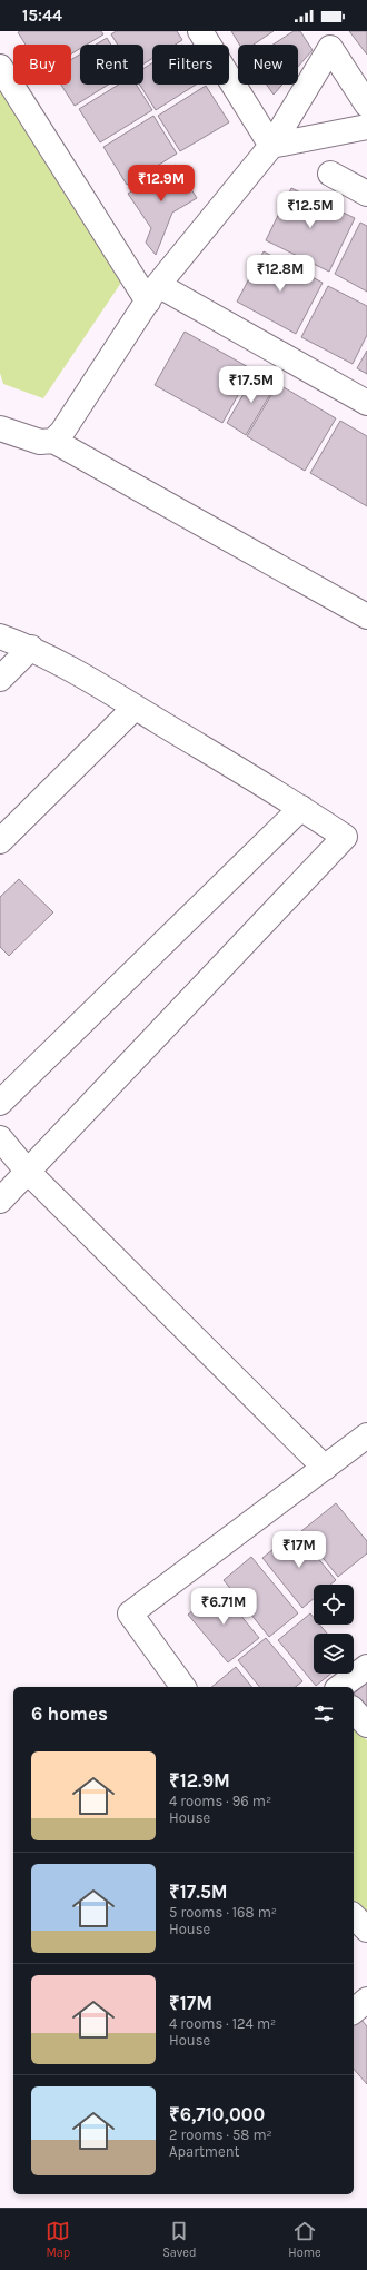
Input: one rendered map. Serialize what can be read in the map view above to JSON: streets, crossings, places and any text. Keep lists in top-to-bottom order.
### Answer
{
  "page": {
    "status": "15:44",
    "chip": [
      "Buy",
      "Rent",
      "Filters",
      "New"
    ],
    "price": [
      "₹12.9M",
      "₹12.5M",
      "₹12.8M",
      "₹17.5M",
      "₹17M",
      "₹6.71M"
    ],
    "heading": "6 homes",
    "list": [
      {
        "name": "₹12.9M",
        "note": "4 rooms · 96 m² · House"
      },
      {
        "name": "₹17.5M",
        "note": "5 rooms · 168 m² · House"
      },
      {
        "name": "₹17M",
        "note": "4 rooms · 124 m² · House"
      },
      {
        "name": "₹6,710,000",
        "note": "2 rooms · 58 m² · Apartment"
      }
    ],
    "tabs": ["Map", "Saved", "Home"]
  }
}
